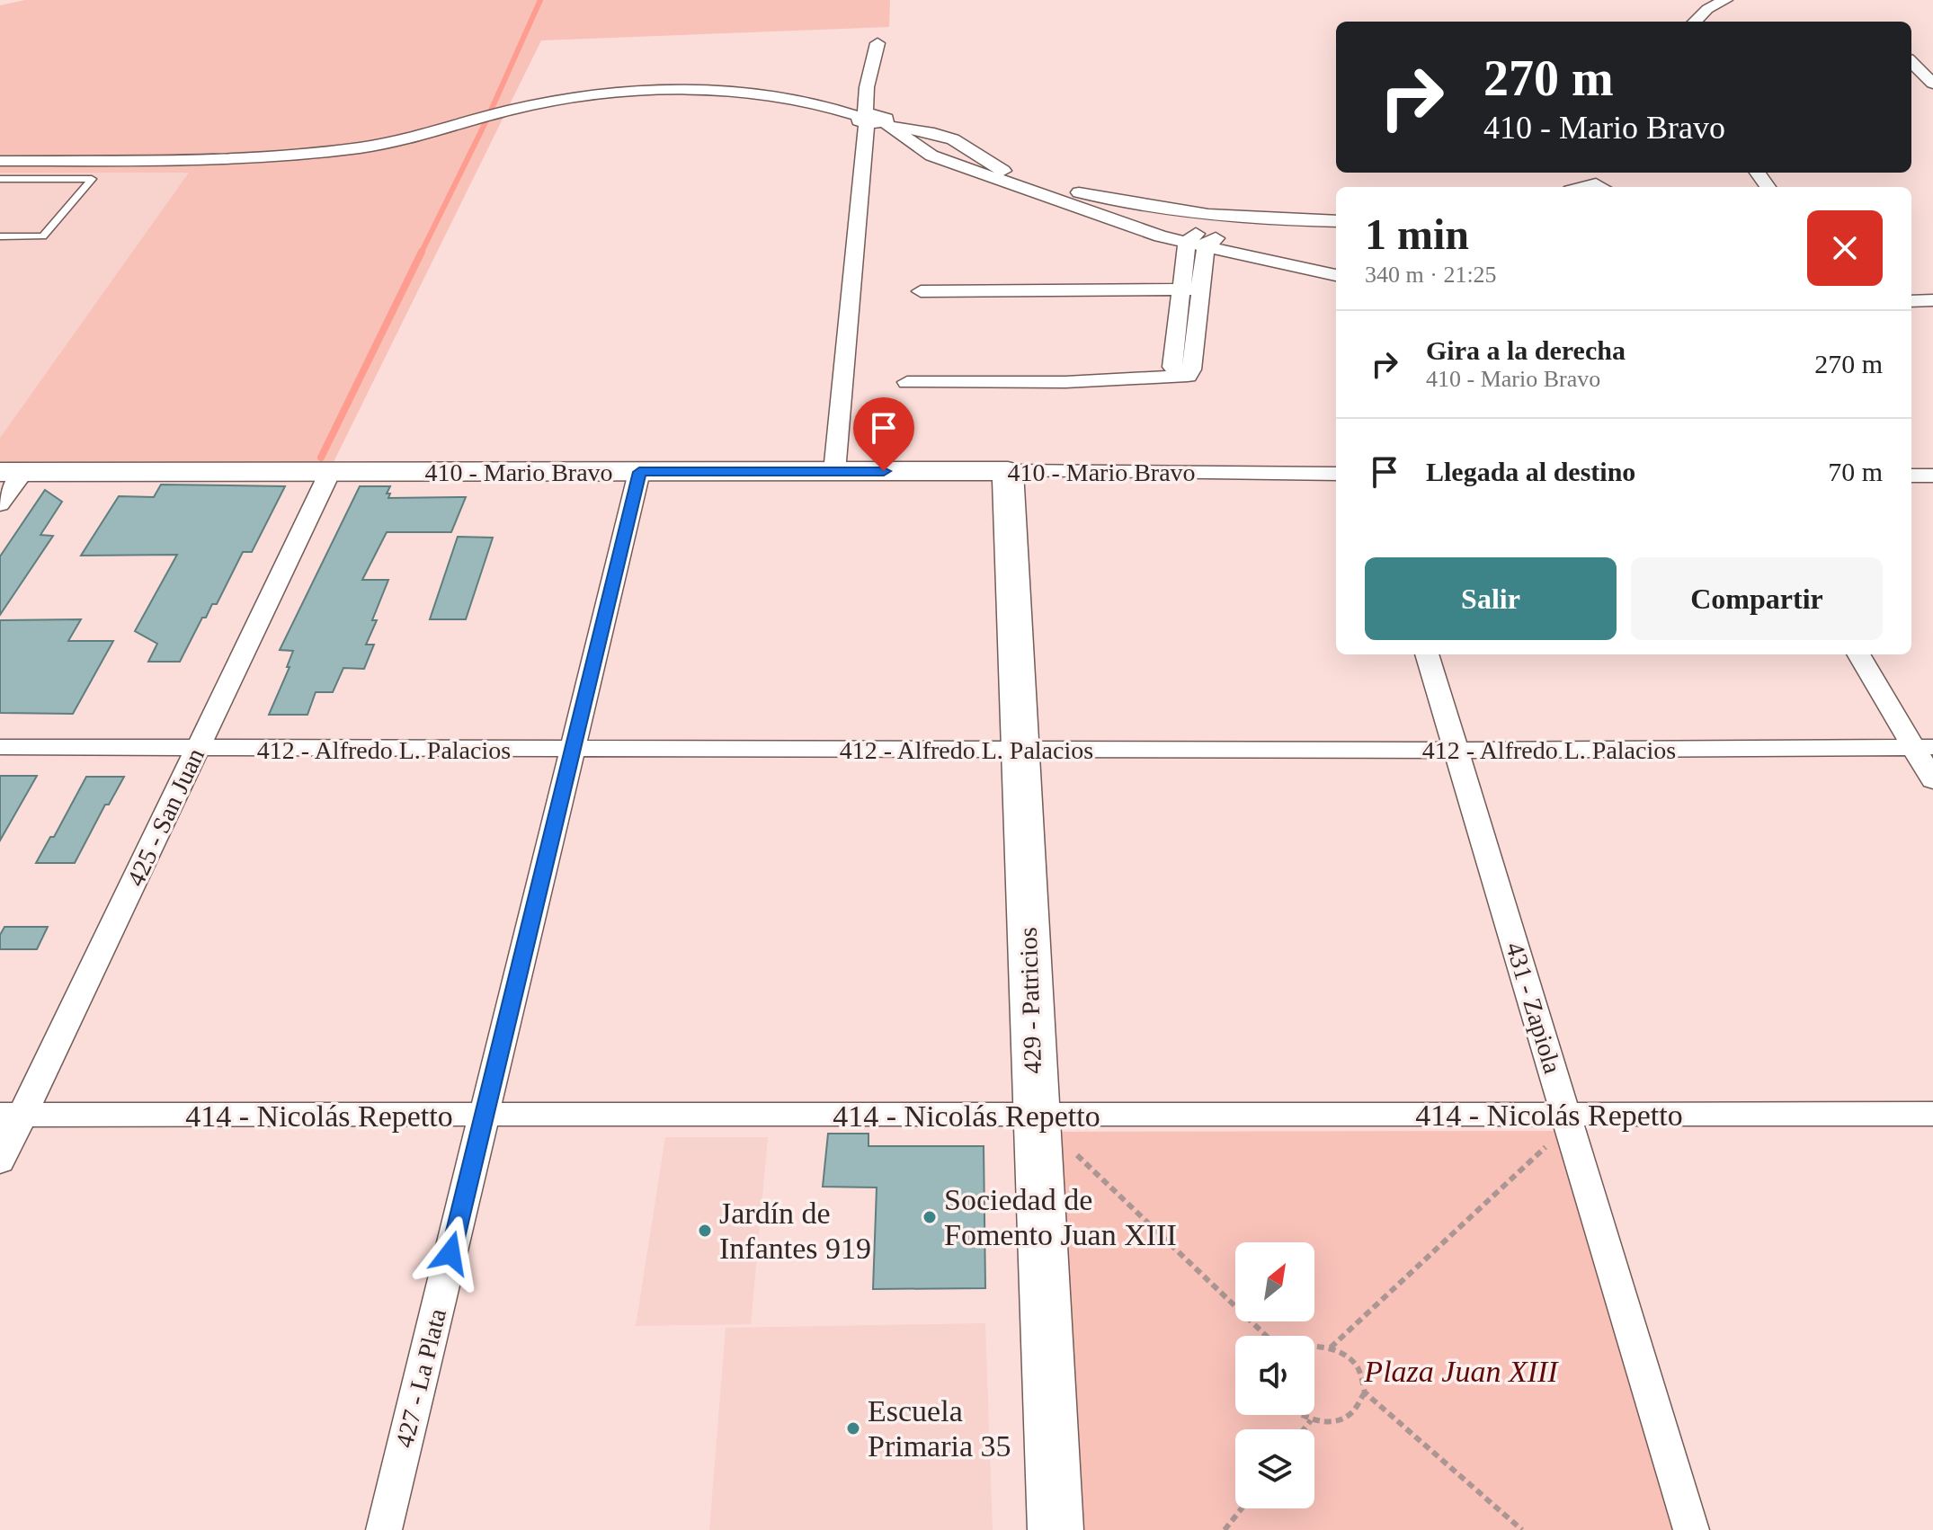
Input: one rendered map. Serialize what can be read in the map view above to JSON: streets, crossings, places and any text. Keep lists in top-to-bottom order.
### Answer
{
  "streets": {
    "street": [
      "410 - Mario Bravo",
      "412 - Alfredo L. Palacios",
      "425 - San Juan",
      "429 - Patricios",
      "431 - Zapiola",
      "414 - Nicolás Repetto",
      "427 - La Plata"
    ]
  },
  "crossings": [
    ["410 - Mario Bravo", "425 - San Juan"],
    ["410 - Mario Bravo", "429 - Patricios"],
    ["410 - Mario Bravo", "427 - La Plata"],
    ["412 - Alfredo L. Palacios", "425 - San Juan"],
    ["412 - Alfredo L. Palacios", "429 - Patricios"],
    ["412 - Alfredo L. Palacios", "431 - Zapiola"],
    ["412 - Alfredo L. Palacios", "427 - La Plata"],
    ["425 - San Juan", "414 - Nicolás Repetto"],
    ["429 - Patricios", "414 - Nicolás Repetto"],
    ["431 - Zapiola", "414 - Nicolás Repetto"],
    ["414 - Nicolás Repetto", "427 - La Plata"]
  ],
  "parks": ["Plaza Juan XIII"],
  "places": ["Sociedad de Fomento Juan XIII", "Jardín de Infantes 919", "Escuela Primaria 35"],
  "north": "top right",
  "page": {
    "turn": ["270 m", "410 - Mario Bravo"],
    "heading": ["1 min", "340 m · 21:25"],
    "list": [
      {
        "name": "Gira a la derecha",
        "note": "410 - Mario Bravo",
        "value": "270 m"
      },
      {
        "name": "Llegada al destino",
        "value": "70 m"
      }
    ],
    "buttons": ["Salir", "Compartir"]
  }
}
